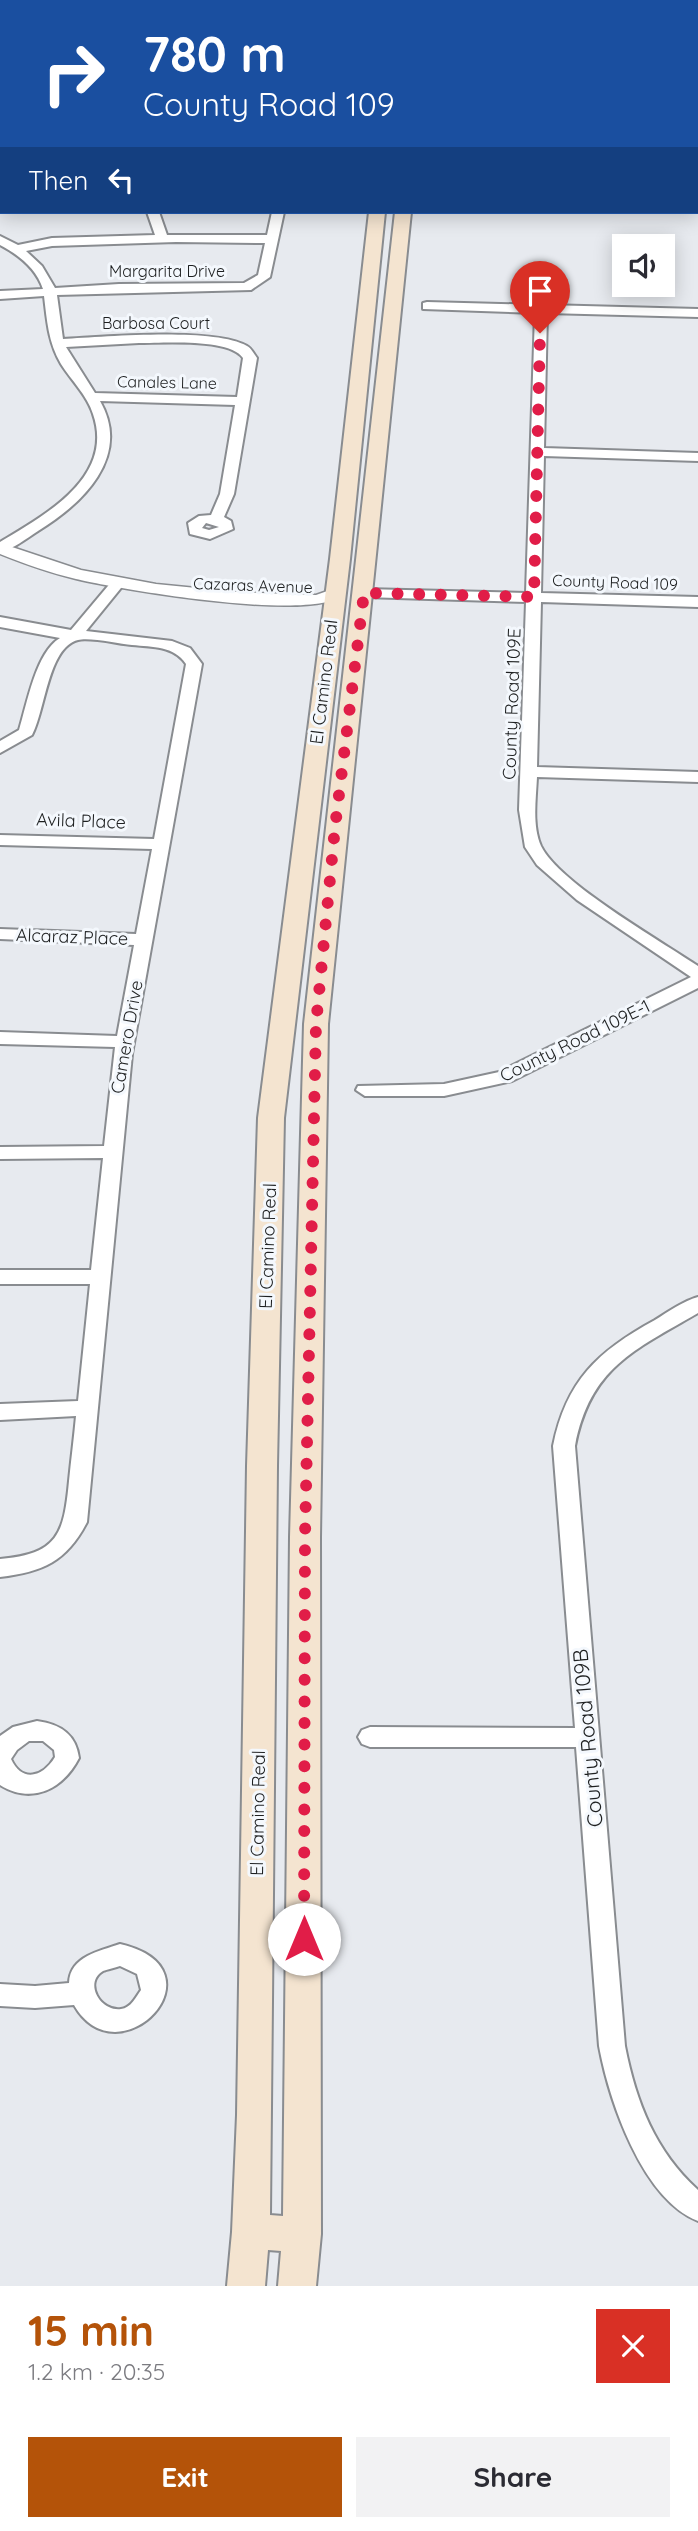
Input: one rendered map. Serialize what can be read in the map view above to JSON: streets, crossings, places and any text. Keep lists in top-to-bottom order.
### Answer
{
  "streets": {
    "main road": ["El Camino Real"],
    "street": [
      "Margarita Drive",
      "Barbosa Court",
      "Canales Lane",
      "County Road 109",
      "Cazaras Avenue",
      "County Road 109E",
      "Avila Place",
      "Alcaraz Place",
      "Camero Drive",
      "County Road 109E-1",
      "County Road 109B"
    ]
  },
  "crossings": [
    ["Barbosa Court", "Canales Lane"],
    ["County Road 109", "El Camino Real"],
    ["County Road 109", "County Road 109E"],
    ["Cazaras Avenue", "El Camino Real"],
    ["Avila Place", "Camero Drive"],
    ["Alcaraz Place", "Camero Drive"]
  ],
  "page": {
    "turn": ["780 m", "County Road 109"],
    "then": "Then",
    "heading": ["15 min", "1.2 km · 20:35"],
    "buttons": ["Exit", "Share"]
  }
}
